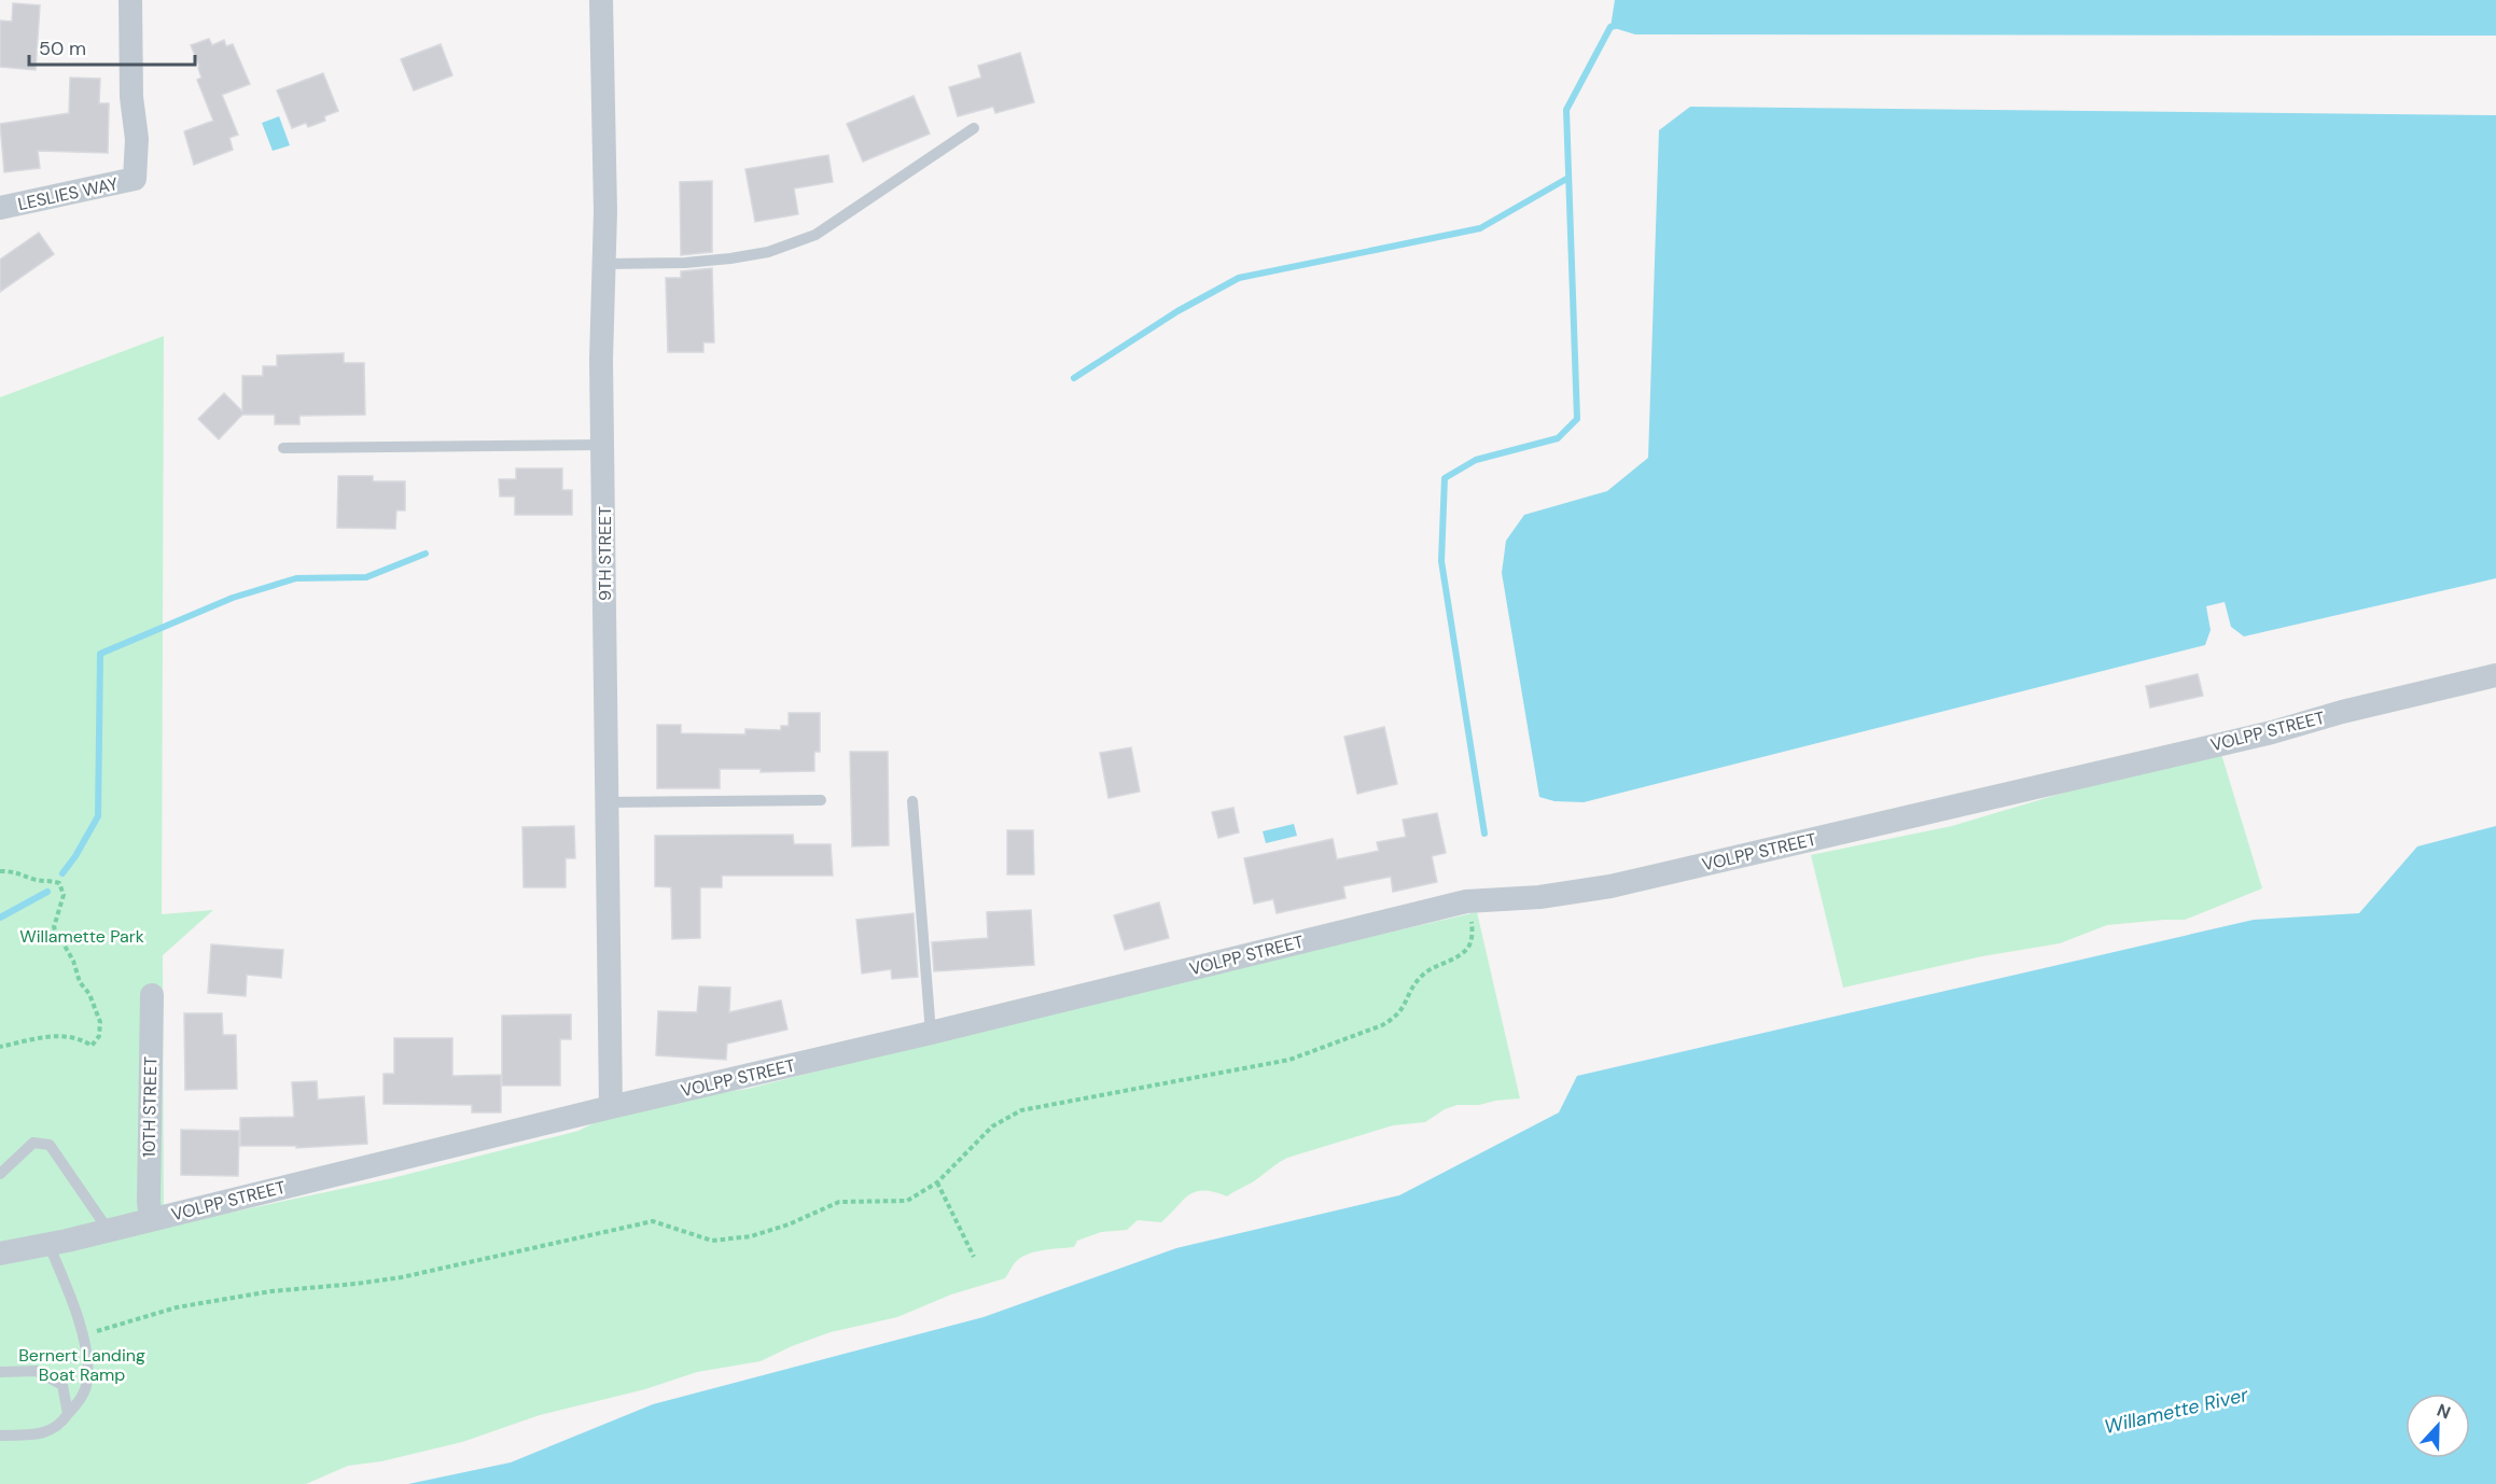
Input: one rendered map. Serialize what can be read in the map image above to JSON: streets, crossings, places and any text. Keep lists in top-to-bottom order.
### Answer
{
  "streets": {
    "street": [
      "LESLIES WAY",
      "9TH STREET",
      "VOLPP STREET",
      "10TH STREET"
    ]
  },
  "crossings": [
    ["9TH STREET", "VOLPP STREET"],
    ["VOLPP STREET", "10TH STREET"]
  ],
  "water": ["Willamette River"],
  "parks": ["Willamette Park", "Bernert Landing Boat Ramp"],
  "scale_bar": "50 m",
  "north": "top"
}
